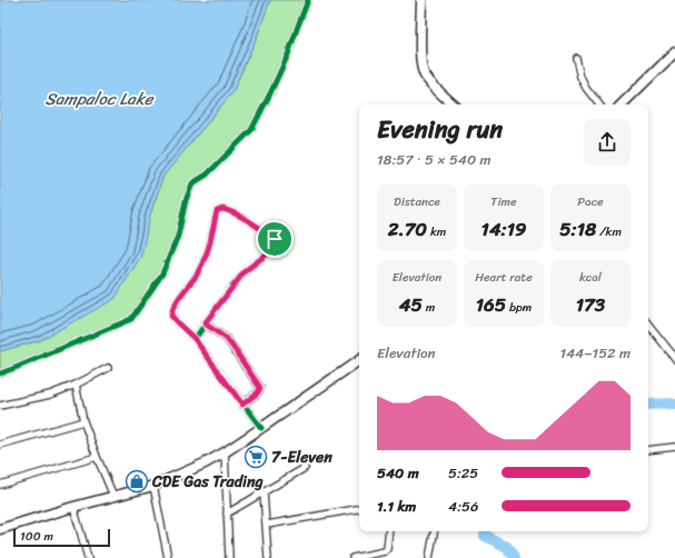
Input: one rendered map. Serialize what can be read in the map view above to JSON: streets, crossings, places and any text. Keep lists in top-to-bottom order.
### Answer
{
  "water": ["Sampaloc Lake"],
  "places": {
    "supermarket": ["7-Eleven"],
    "shop": ["CDE Gas Trading"]
  },
  "scale_bar": "100 m",
  "page": {
    "heading": ["Evening run", "18:57 · 5 × 540 m"],
    "stats": [
      ["Distance", "2.70 km"],
      ["Time", "14:19"],
      ["Pace", "5:18 /km"],
      ["Elevation", "45 m"],
      ["Heart rate", "165 bpm"],
      ["kcal", "173"]
    ],
    "chart": ["Elevation", "144–152 m"],
    "list": [
      {
        "name": "540 m",
        "note": "5:25"
      },
      {
        "name": "1.1 km",
        "note": "4:56"
      }
    ],
    "scale": "100 m"
  }
}
